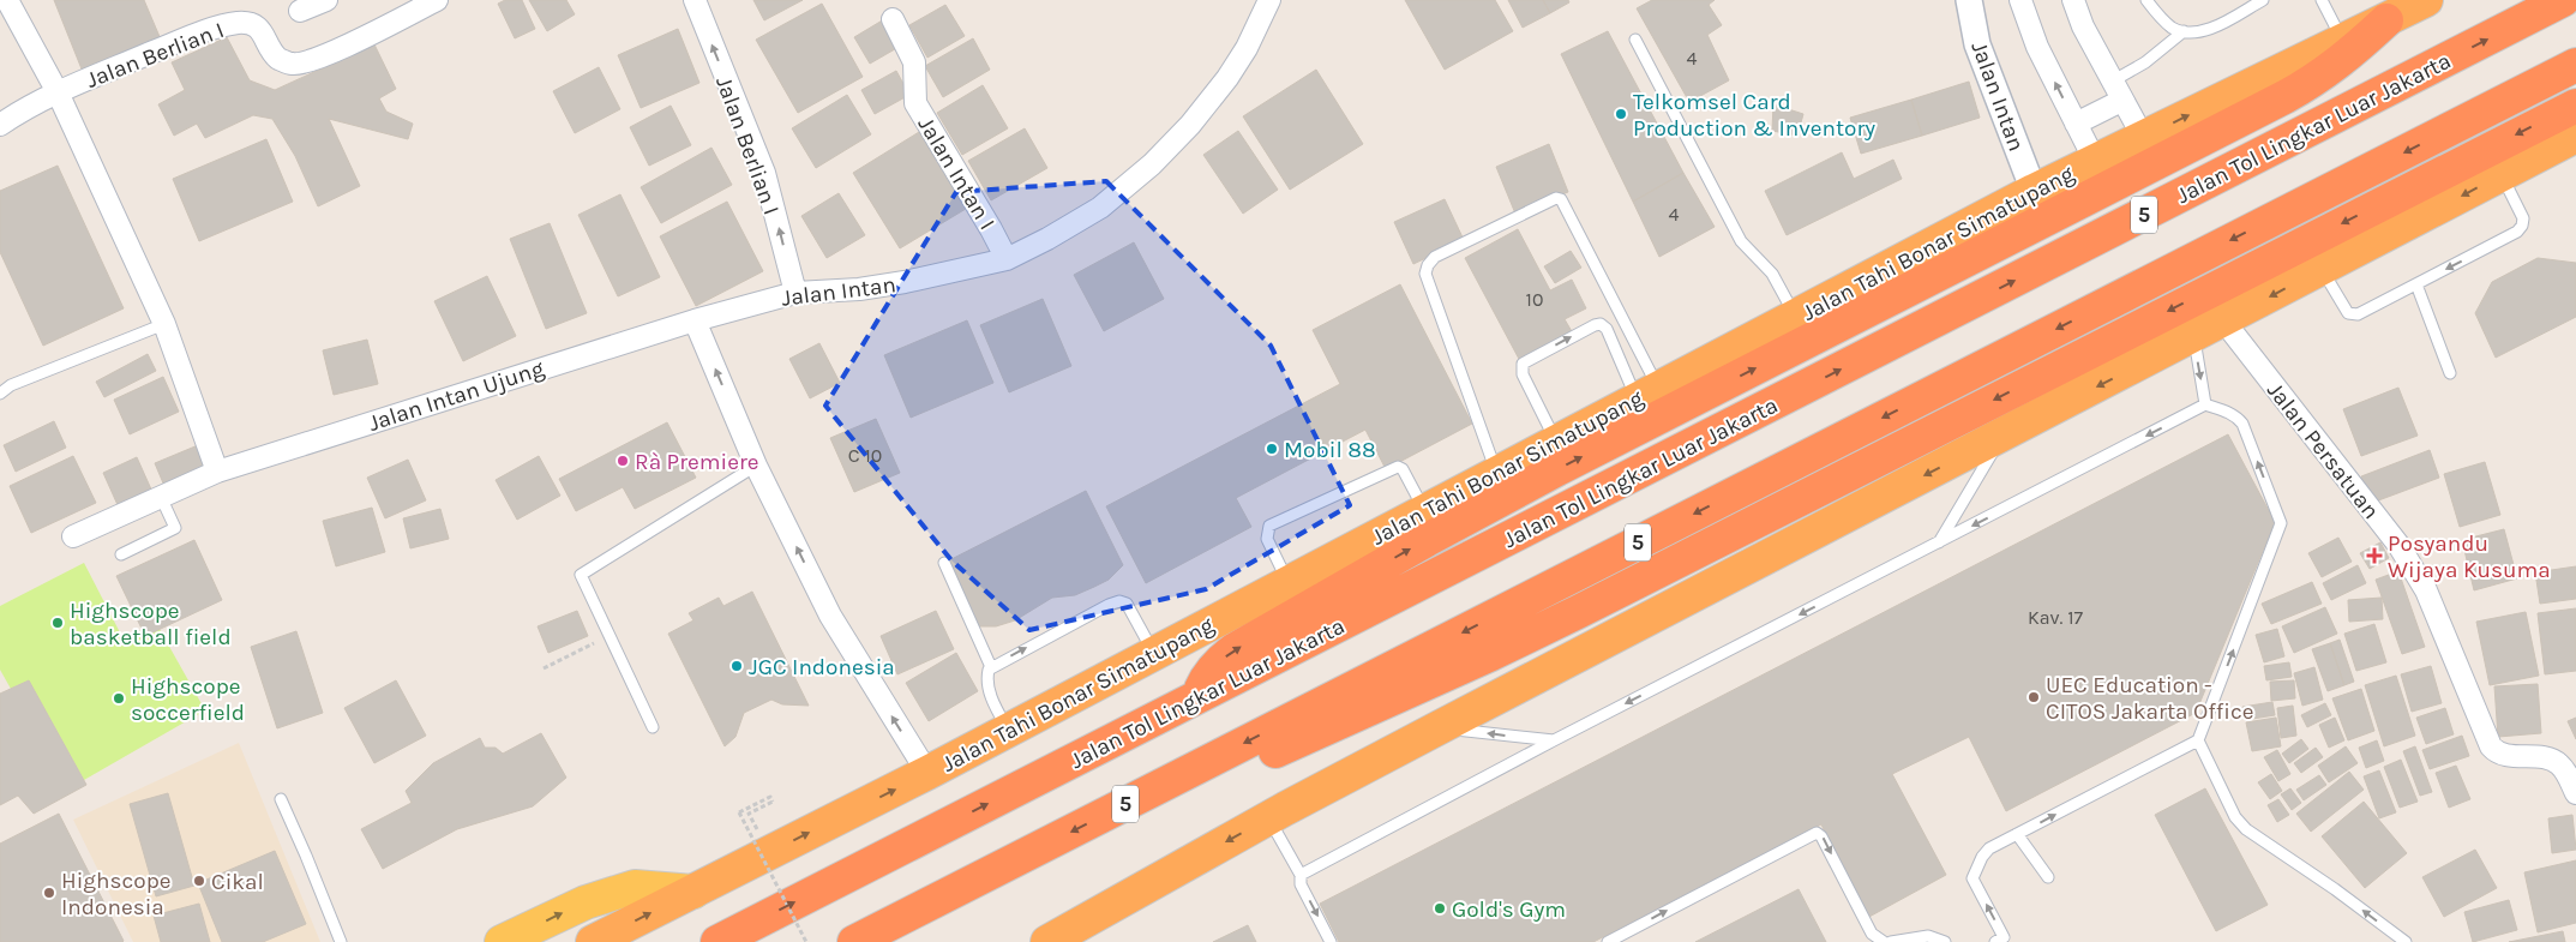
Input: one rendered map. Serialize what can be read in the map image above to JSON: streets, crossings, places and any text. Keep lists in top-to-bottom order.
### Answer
{
  "streets": {
    "highway": ["Jalan Tol Lingkar Luar Jakarta", "5", "Jalan Tahi Bonar Simatupang"],
    "street": [
      "Jalan Berlian I",
      "Jalan Intan",
      "Jalan Intan I",
      "Jalan Intan Ujung",
      "Jalan Persatuan"
    ]
  },
  "crossings": [
    ["Jalan Berlian I", "Jalan Intan"],
    ["Jalan Intan", "Jalan Intan I"],
    ["Jalan Intan", "Jalan Tahi Bonar Simatupang"],
    ["Jalan Intan", "Jalan Intan Ujung"]
  ],
  "one_way": ["Jalan Berlian I"],
  "places": {
    "other": [
      "Telkomsel Card Production & Inventory",
      "Mobil 88",
      "Rà Premiere",
      "Highscope basketball field",
      "JGC Indonesia",
      "UEC Education - CITOS Jakarta Office",
      "Highscope soccerfield",
      "Cikal",
      "Highscope Indonesia",
      "Gold's Gym"
    ],
    "health": ["Posyandu Wijaya Kusuma"]
  },
  "house_numbers": [
    "4",
    "4",
    "10",
    "C 10",
    "Kav. 17"
  ]
}
